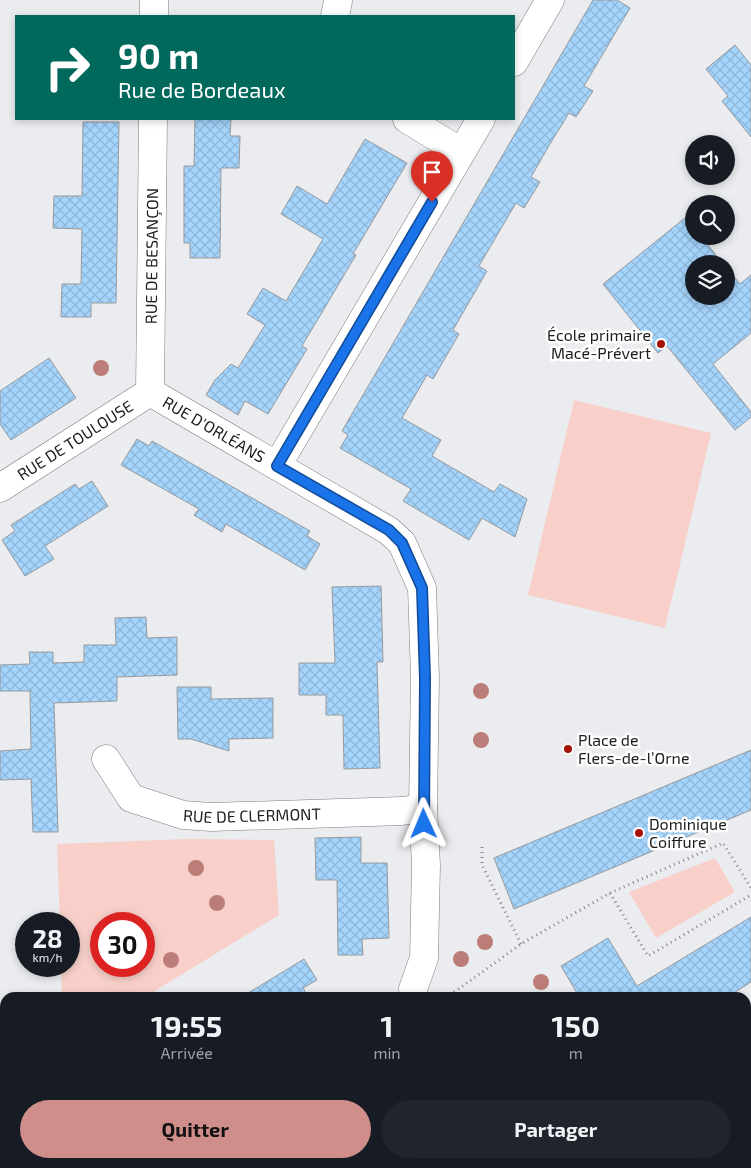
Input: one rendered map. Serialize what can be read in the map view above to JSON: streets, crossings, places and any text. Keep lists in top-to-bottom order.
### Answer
{
  "streets": {
    "street": [
      "RUE DE BESANÇON",
      "RUE D'ORLÉANS",
      "RUE DE TOULOUSE",
      "RUE DE CLERMONT"
    ]
  },
  "crossings": [
    ["RUE DE BESANÇON", "RUE D'ORLÉANS"],
    ["RUE DE BESANÇON", "RUE DE TOULOUSE"],
    ["RUE D'ORLÉANS", "RUE DE TOULOUSE"],
    ["RUE D'ORLÉANS", "RUE DE CLERMONT"]
  ],
  "places": ["École primaire Macé-Prévert", "Place de Flers-de-l’Orne", "Dominique Coiffure"],
  "page": {
    "turn": ["90 m", "Rue de Bordeaux"],
    "speed": "28 km/h",
    "limit": "30",
    "eta": [
      "19:55",
      "Arrivée",
      "1",
      "min",
      "150",
      "m"
    ],
    "buttons": ["Quitter", "Partager"]
  }
}
